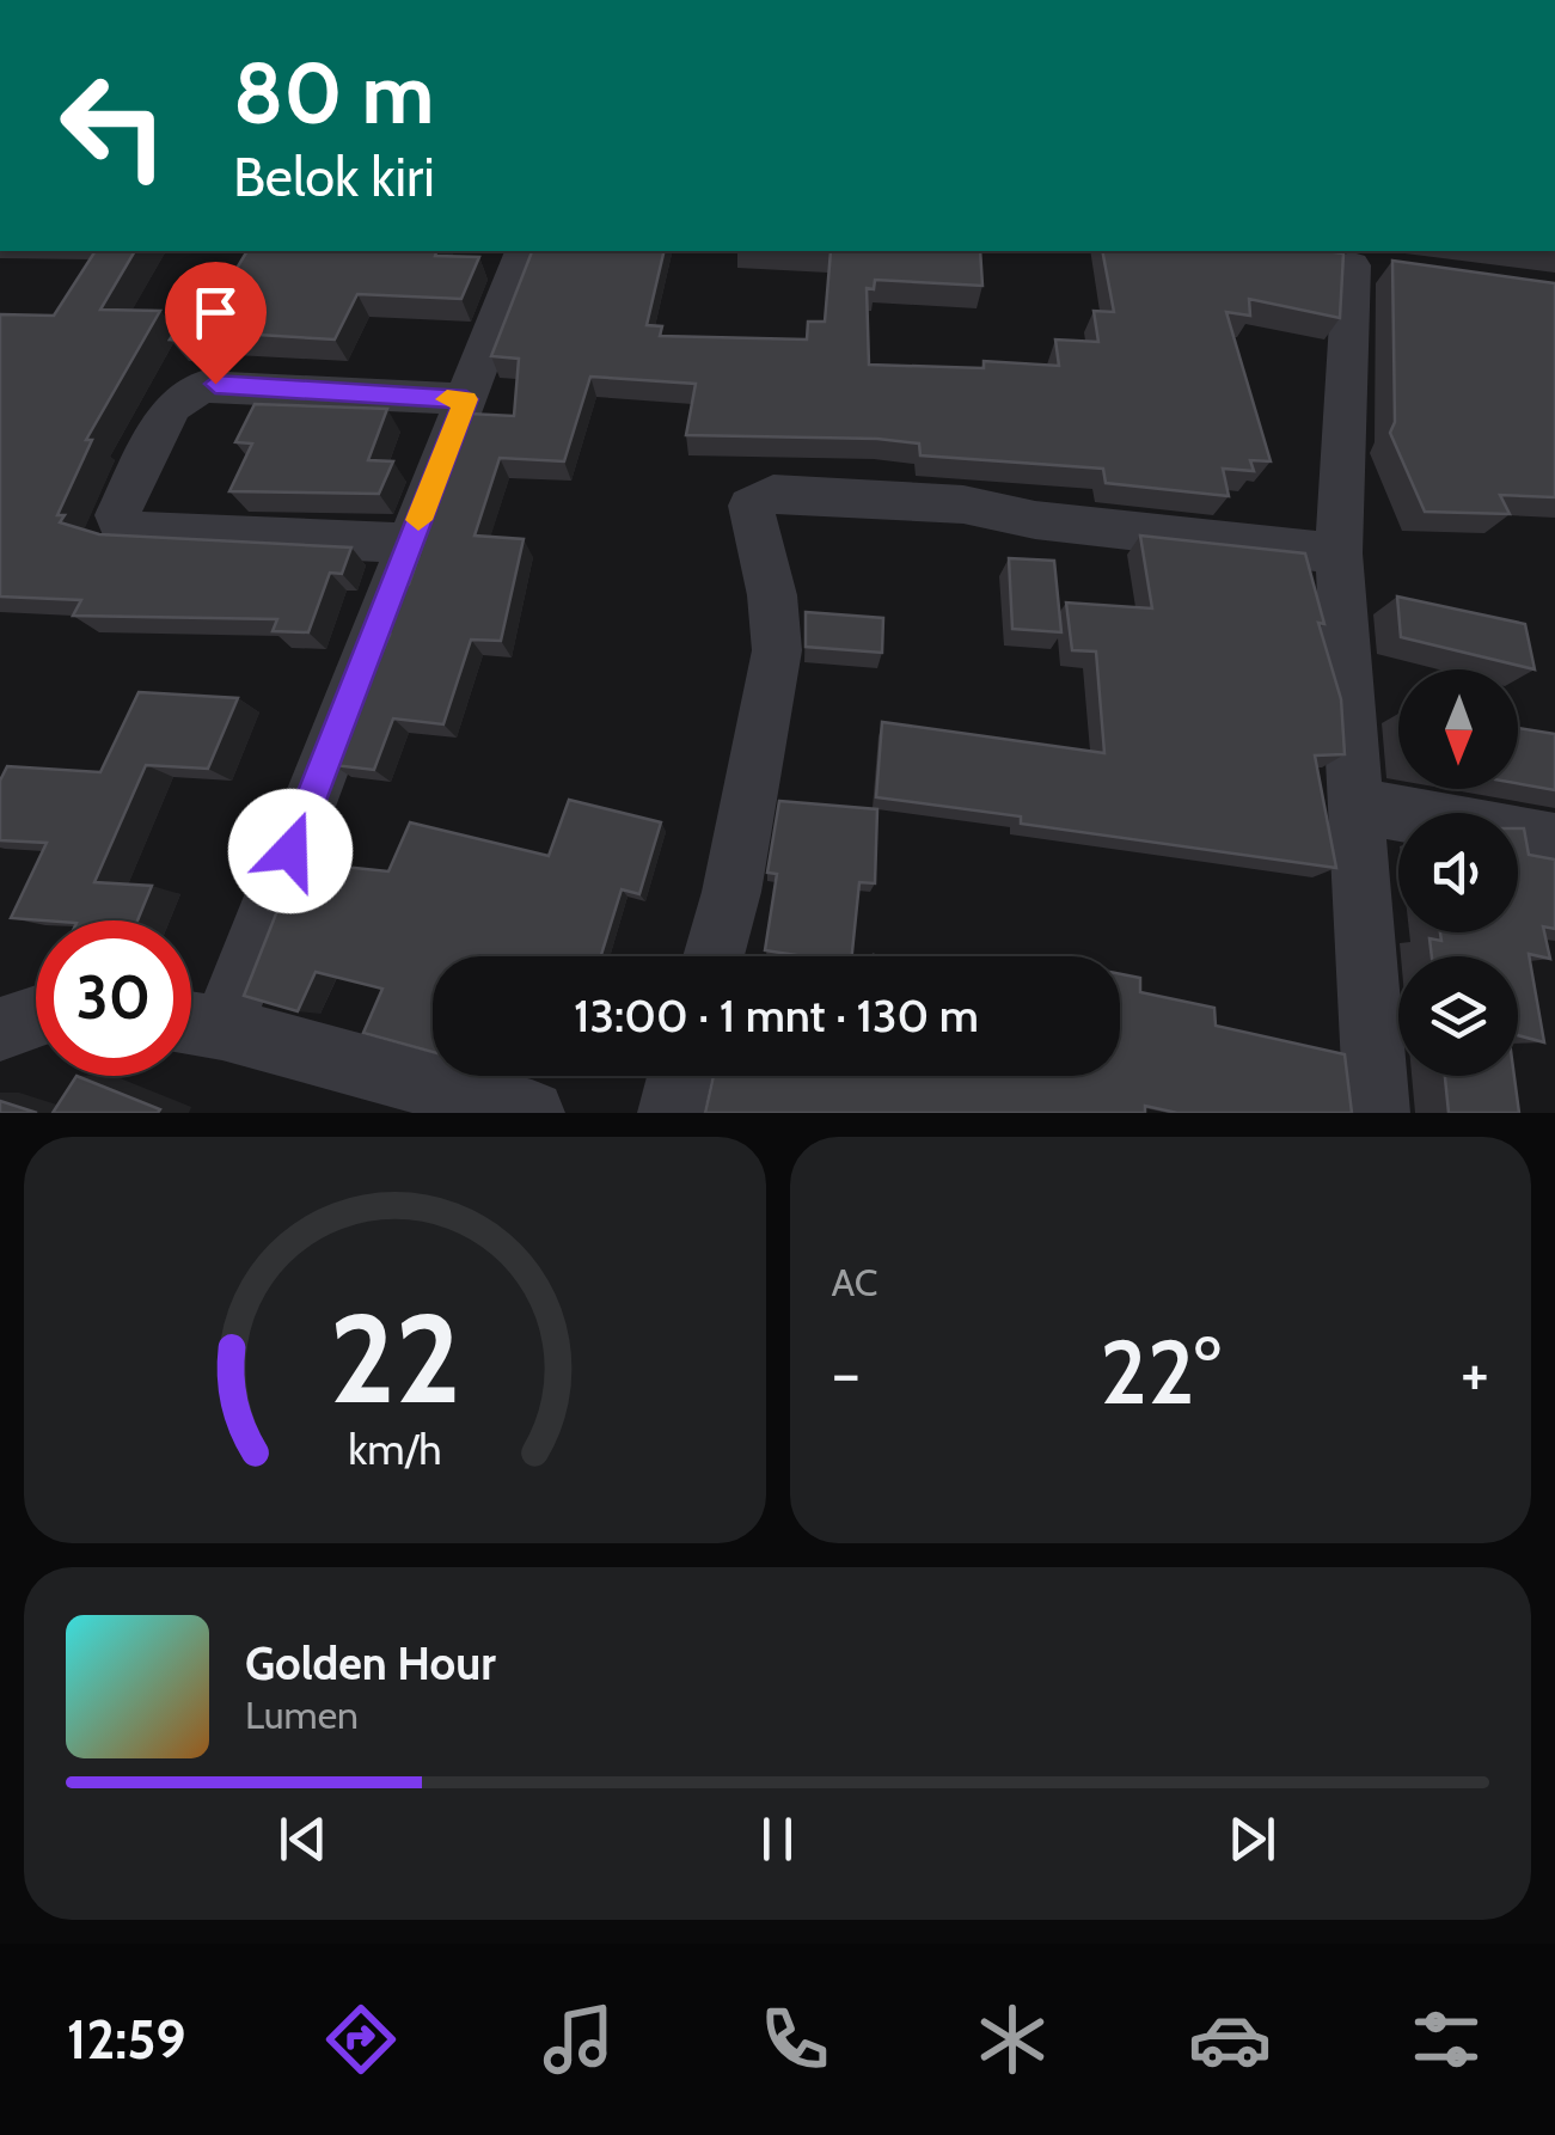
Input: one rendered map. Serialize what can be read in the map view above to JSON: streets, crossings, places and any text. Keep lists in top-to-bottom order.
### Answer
{
  "north": "bottom",
  "page": {
    "turn": ["80 m", "Belok kiri"],
    "limit": "30",
    "trip": "13:00 · 1 mnt · 130 m",
    "tile": "AC",
    "heat": ["−", "22°", "+"],
    "song": ["Golden Hour", "Lumen"],
    "tabs": "12:59",
    "gauge": ["22", "km/h"]
  }
}
